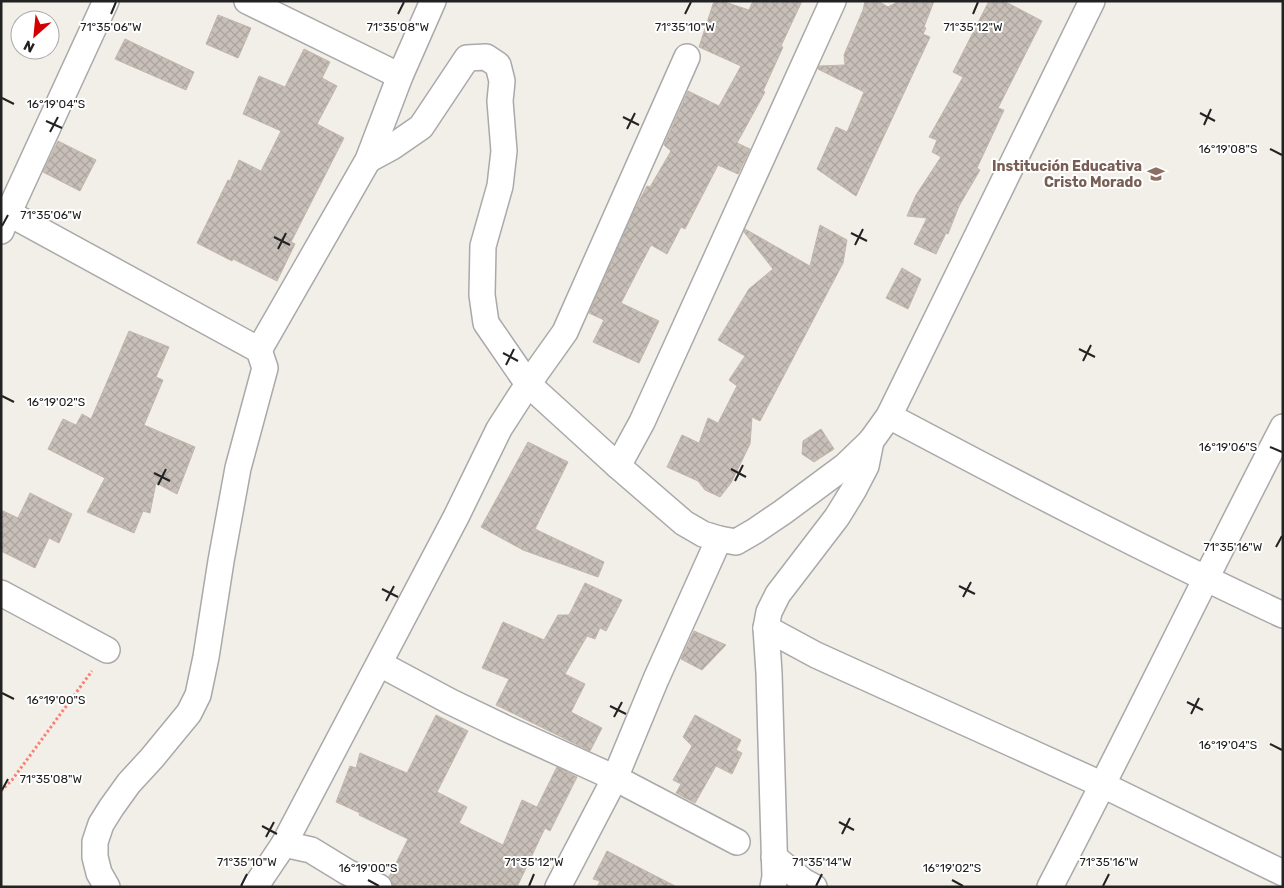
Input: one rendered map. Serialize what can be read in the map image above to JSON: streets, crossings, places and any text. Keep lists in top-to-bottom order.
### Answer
{
  "places": {
    "school or university": ["Institución Educativa Cristo Morado"]
  },
  "north": "bottom left",
  "coordinates": [
    "71°35'06\"W",
    "71°35'08\"W",
    "71°35'10\"W",
    "71°35'12\"W",
    "16°19'04\"S",
    "16°19'08\"S",
    "16°19'02\"S",
    "16°19'06\"S",
    "71°35'16\"W",
    "16°19'00\"S",
    "71°35'14\"W"
  ]
}
